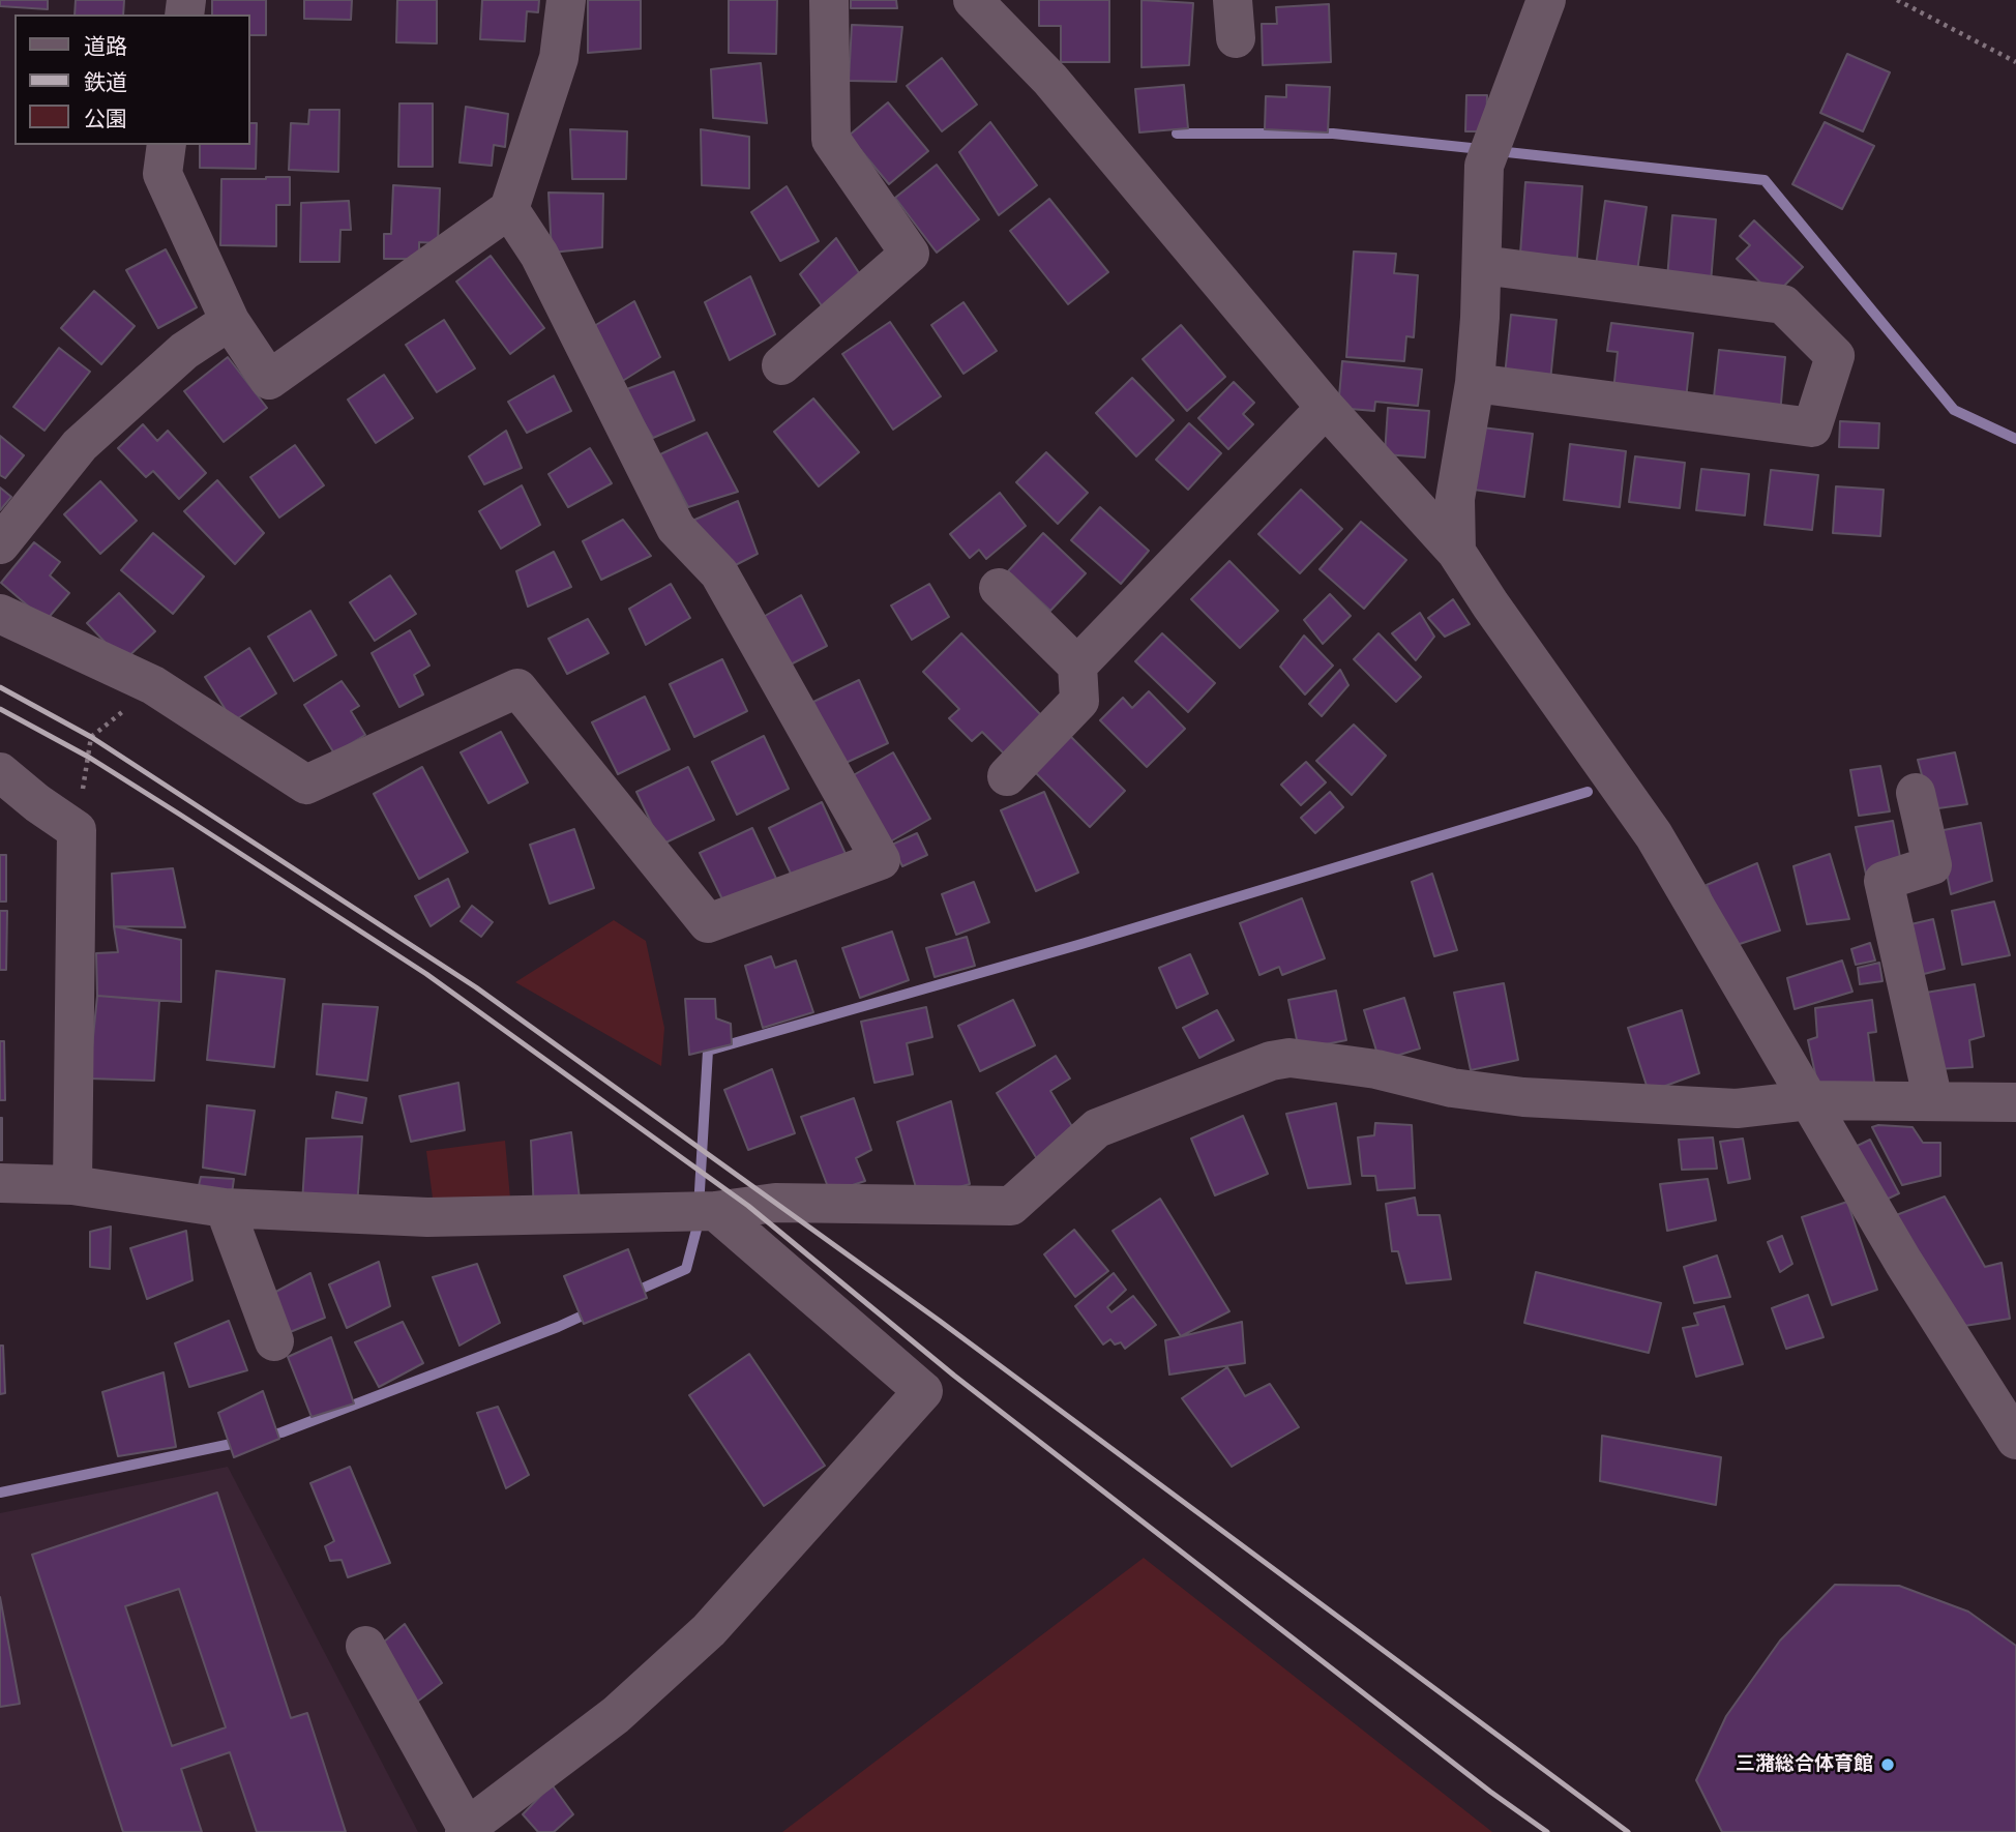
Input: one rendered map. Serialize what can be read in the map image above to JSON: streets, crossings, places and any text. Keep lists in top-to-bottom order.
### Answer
{
  "places": ["三潴総合体育館"],
  "legend": ["道路", "鉄道", "公園"]
}
